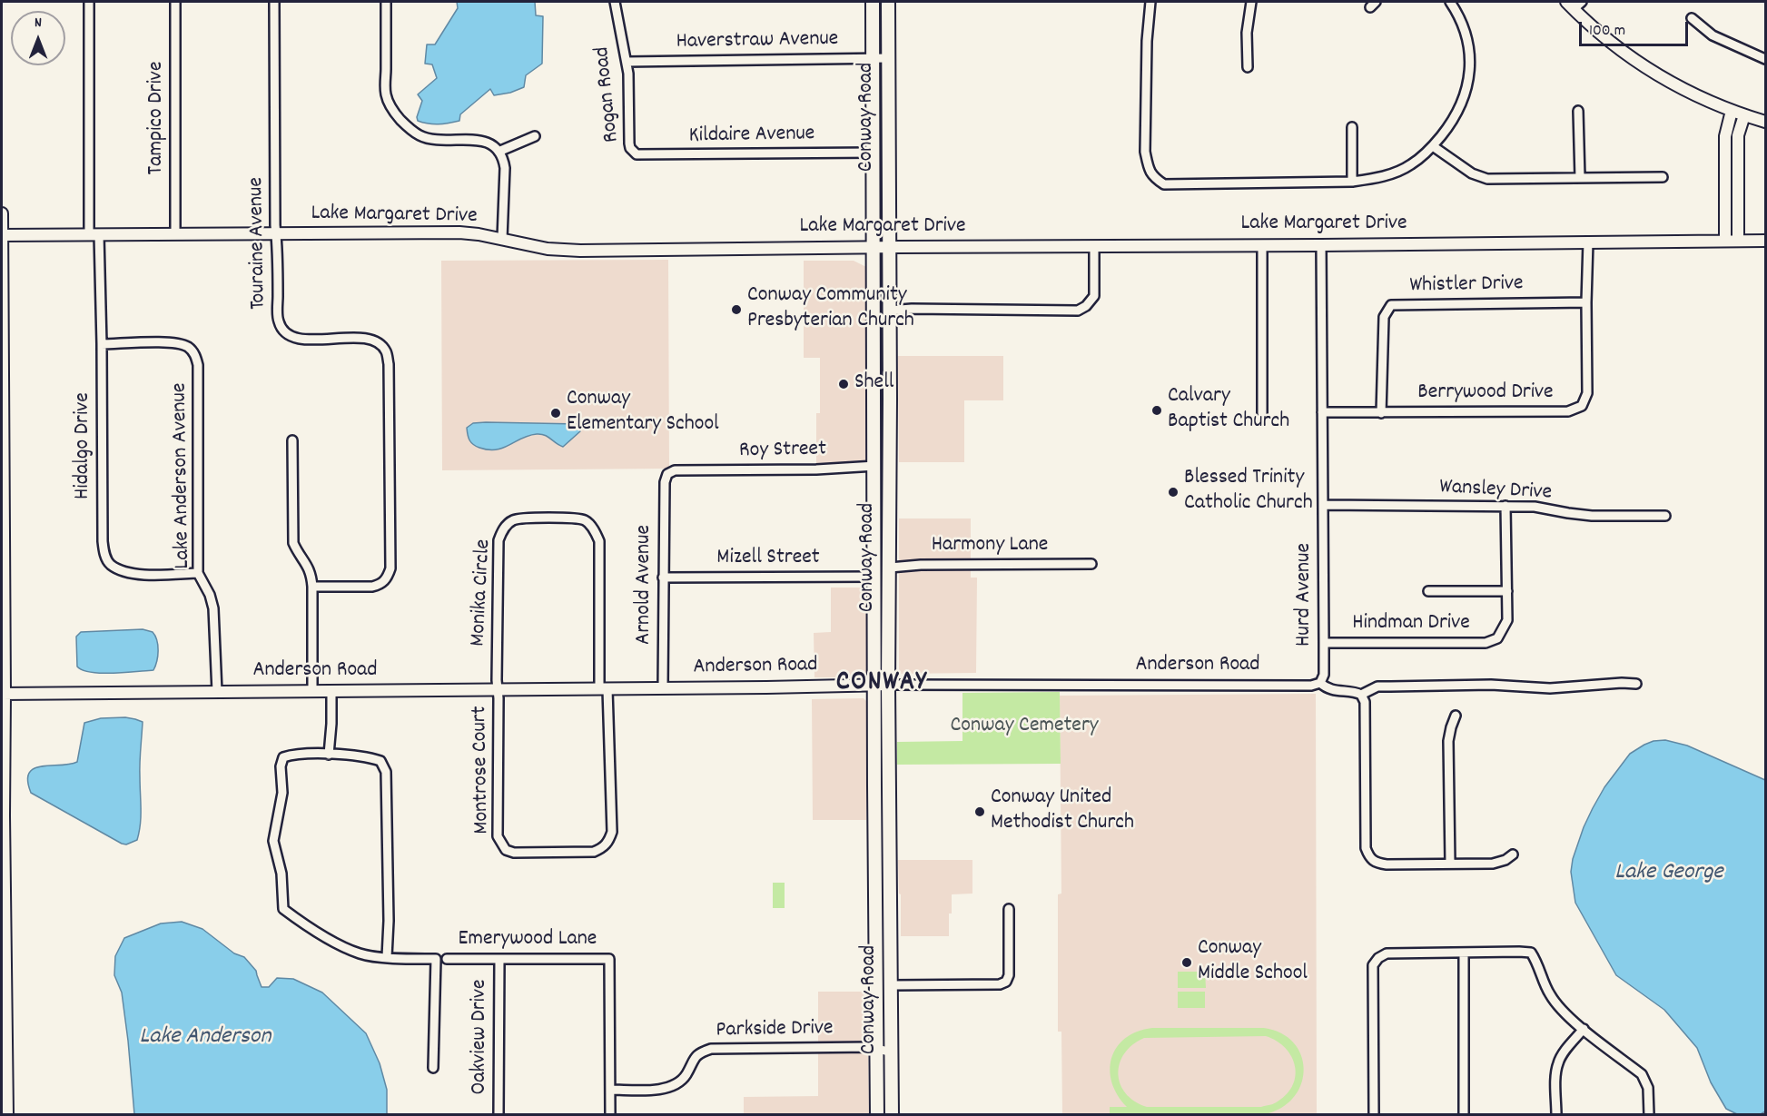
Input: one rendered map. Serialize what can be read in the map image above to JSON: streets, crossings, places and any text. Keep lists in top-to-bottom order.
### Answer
{
  "streets": {
    "main road": ["Conway Road"],
    "street": [
      "Haverstraw Avenue",
      "Rogan Road",
      "Tampico Drive",
      "Kildaire Avenue",
      "Lake Margaret Drive",
      "Touraine Avenue",
      "Whistler Drive",
      "Berrywood Drive",
      "Hidalgo Drive",
      "Roy Street",
      "Lake Anderson Avenue",
      "Wansley Drive",
      "Harmony Lane",
      "Mizell Street",
      "Arnold Avenue",
      "Monika Circle",
      "Hurd Avenue",
      "Hindman Drive",
      "Anderson Road",
      "Montrose Court",
      "Emerywood Lane",
      "Parkside Drive",
      "Oakview Drive"
    ]
  },
  "crossings": [
    ["Haverstraw Avenue", "Rogan Road"],
    ["Haverstraw Avenue", "Conway Road"],
    ["Rogan Road", "Kildaire Avenue"],
    ["Conway Road", "Kildaire Avenue"],
    ["Conway Road", "Lake Margaret Drive"],
    ["Conway Road", "Roy Street"],
    ["Conway Road", "Harmony Lane"],
    ["Conway Road", "Mizell Street"],
    ["Conway Road", "Anderson Road"],
    ["Conway Road", "Parkside Drive"],
    ["Tampico Drive", "Lake Margaret Drive"],
    ["Lake Margaret Drive", "Touraine Avenue"],
    ["Lake Margaret Drive", "Berrywood Drive"],
    ["Lake Margaret Drive", "Hidalgo Drive"],
    ["Lake Margaret Drive", "Hurd Avenue"],
    ["Whistler Drive", "Berrywood Drive"],
    ["Berrywood Drive", "Hurd Avenue"],
    ["Hidalgo Drive", "Lake Anderson Avenue"],
    ["Roy Street", "Arnold Avenue"],
    ["Lake Anderson Avenue", "Anderson Road"],
    ["Wansley Drive", "Hurd Avenue"],
    ["Mizell Street", "Arnold Avenue"],
    ["Arnold Avenue", "Anderson Road"],
    ["Monika Circle", "Anderson Road"],
    ["Monika Circle", "Montrose Court"],
    ["Hurd Avenue", "Hindman Drive"],
    ["Hurd Avenue", "Anderson Road"],
    ["Anderson Road", "Montrose Court"],
    ["Emerywood Lane", "Parkside Drive"],
    ["Emerywood Lane", "Oakview Drive"]
  ],
  "districts": ["CONWAY"],
  "water": ["Lake George", "Lake Anderson"],
  "parks": ["Conway Cemetery"],
  "places": [
    "Conway Community Presbyterian Church",
    "Shell",
    "Calvary Baptist Church",
    "Conway Elementary School",
    "Blessed Trinity Catholic Church",
    "Conway United Methodist Church",
    "Conway Middle School"
  ],
  "scale_bar": "100 m",
  "north": "top"
}
